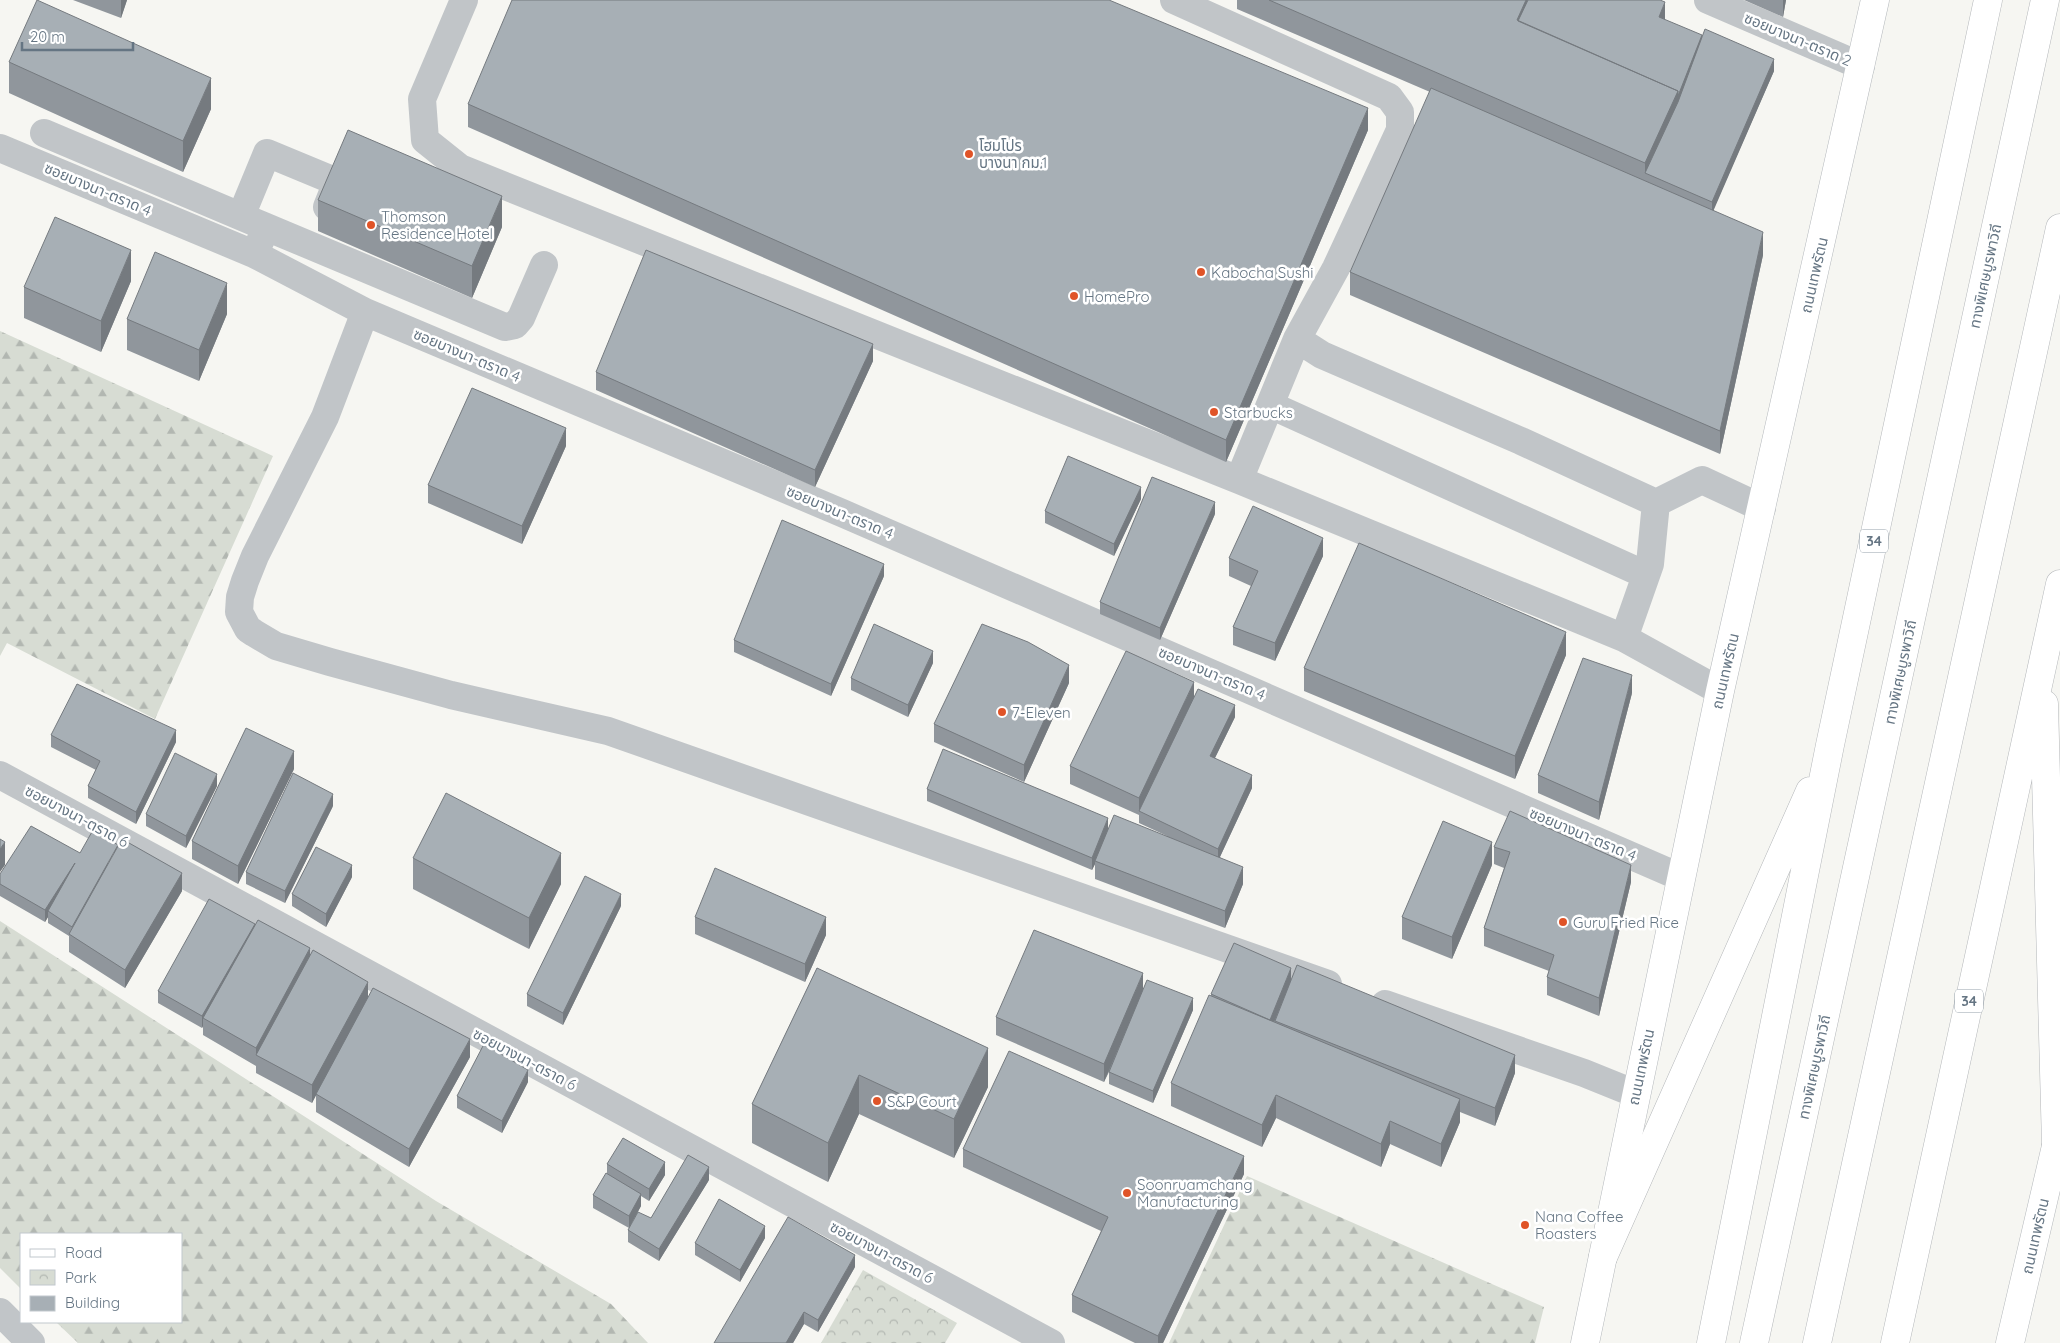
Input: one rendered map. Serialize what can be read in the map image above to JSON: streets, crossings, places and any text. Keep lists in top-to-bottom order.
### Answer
{
  "streets": {
    "main road": ["ถนนเทพรัตน", "ทางพิเศษบูรพาวิถี", "34"],
    "street": ["ซอยบางนา-ตราด 2", "ซอยบางนา-ตราด 4", "ซอยบางนา-ตราด 6"]
  },
  "crossings": [
    ["ซอยบางนา-ตราด 2", "ถนนเทพรัตน"],
    ["ซอยบางนา-ตราด 4", "ถนนเทพรัตน"],
    ["ถนนเทพรัตน", "34"]
  ],
  "places": [
    "โฮมโปร บางนา กม.1",
    "Thomson Residence Hotel",
    "Kabocha Sushi",
    "HomePro",
    "Starbucks",
    "7-Eleven",
    "Guru Fried Rice",
    "S&P Court",
    "Soonruamchang Manufacturing",
    "Nana Coffee Roasters"
  ],
  "legend": ["Road", "Park", "Building"],
  "scale_bar": "20 m"
}
